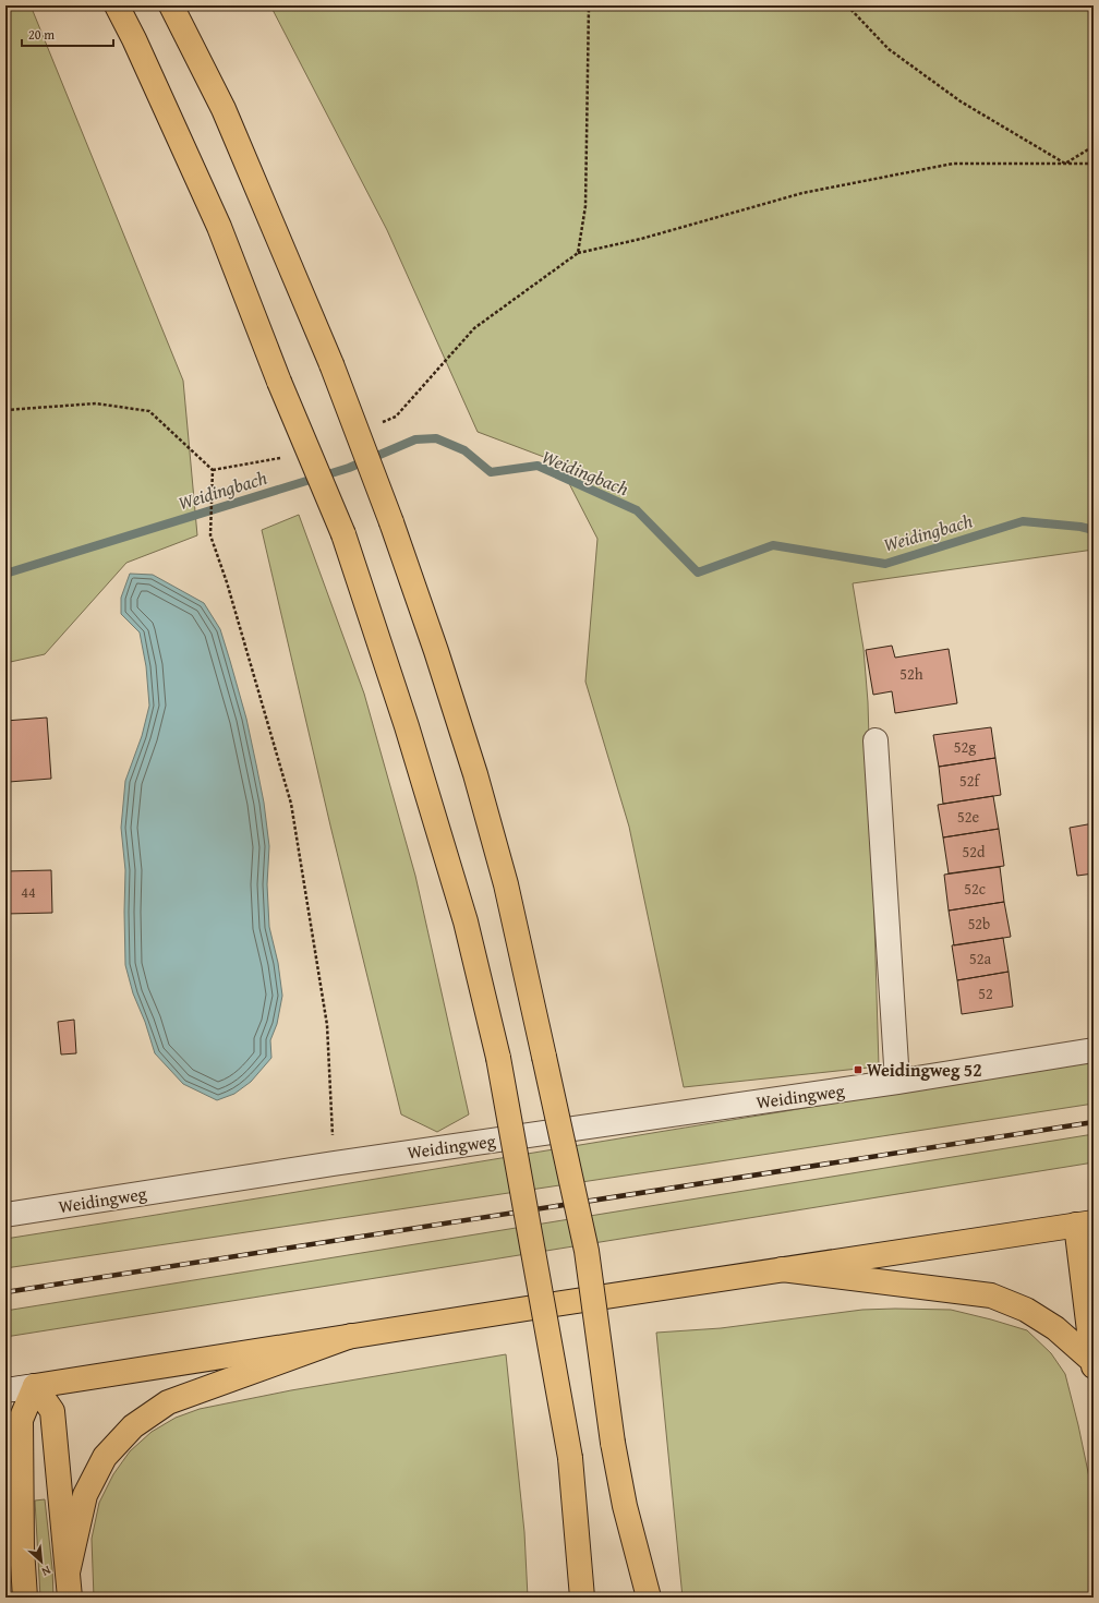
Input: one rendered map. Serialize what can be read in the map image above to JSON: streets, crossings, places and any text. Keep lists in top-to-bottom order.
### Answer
{
  "streets": {
    "street": ["Weidingweg"]
  },
  "water": ["Weidingbach"],
  "places": {
    "transit": ["Weidingweg 52"]
  },
  "house_numbers": [
    "52h",
    "52g",
    "52f",
    "52e",
    "52d",
    "52c",
    "44",
    "52b",
    "52a",
    "52"
  ],
  "scale_bar": "20 m",
  "north": "bottom right"
}
